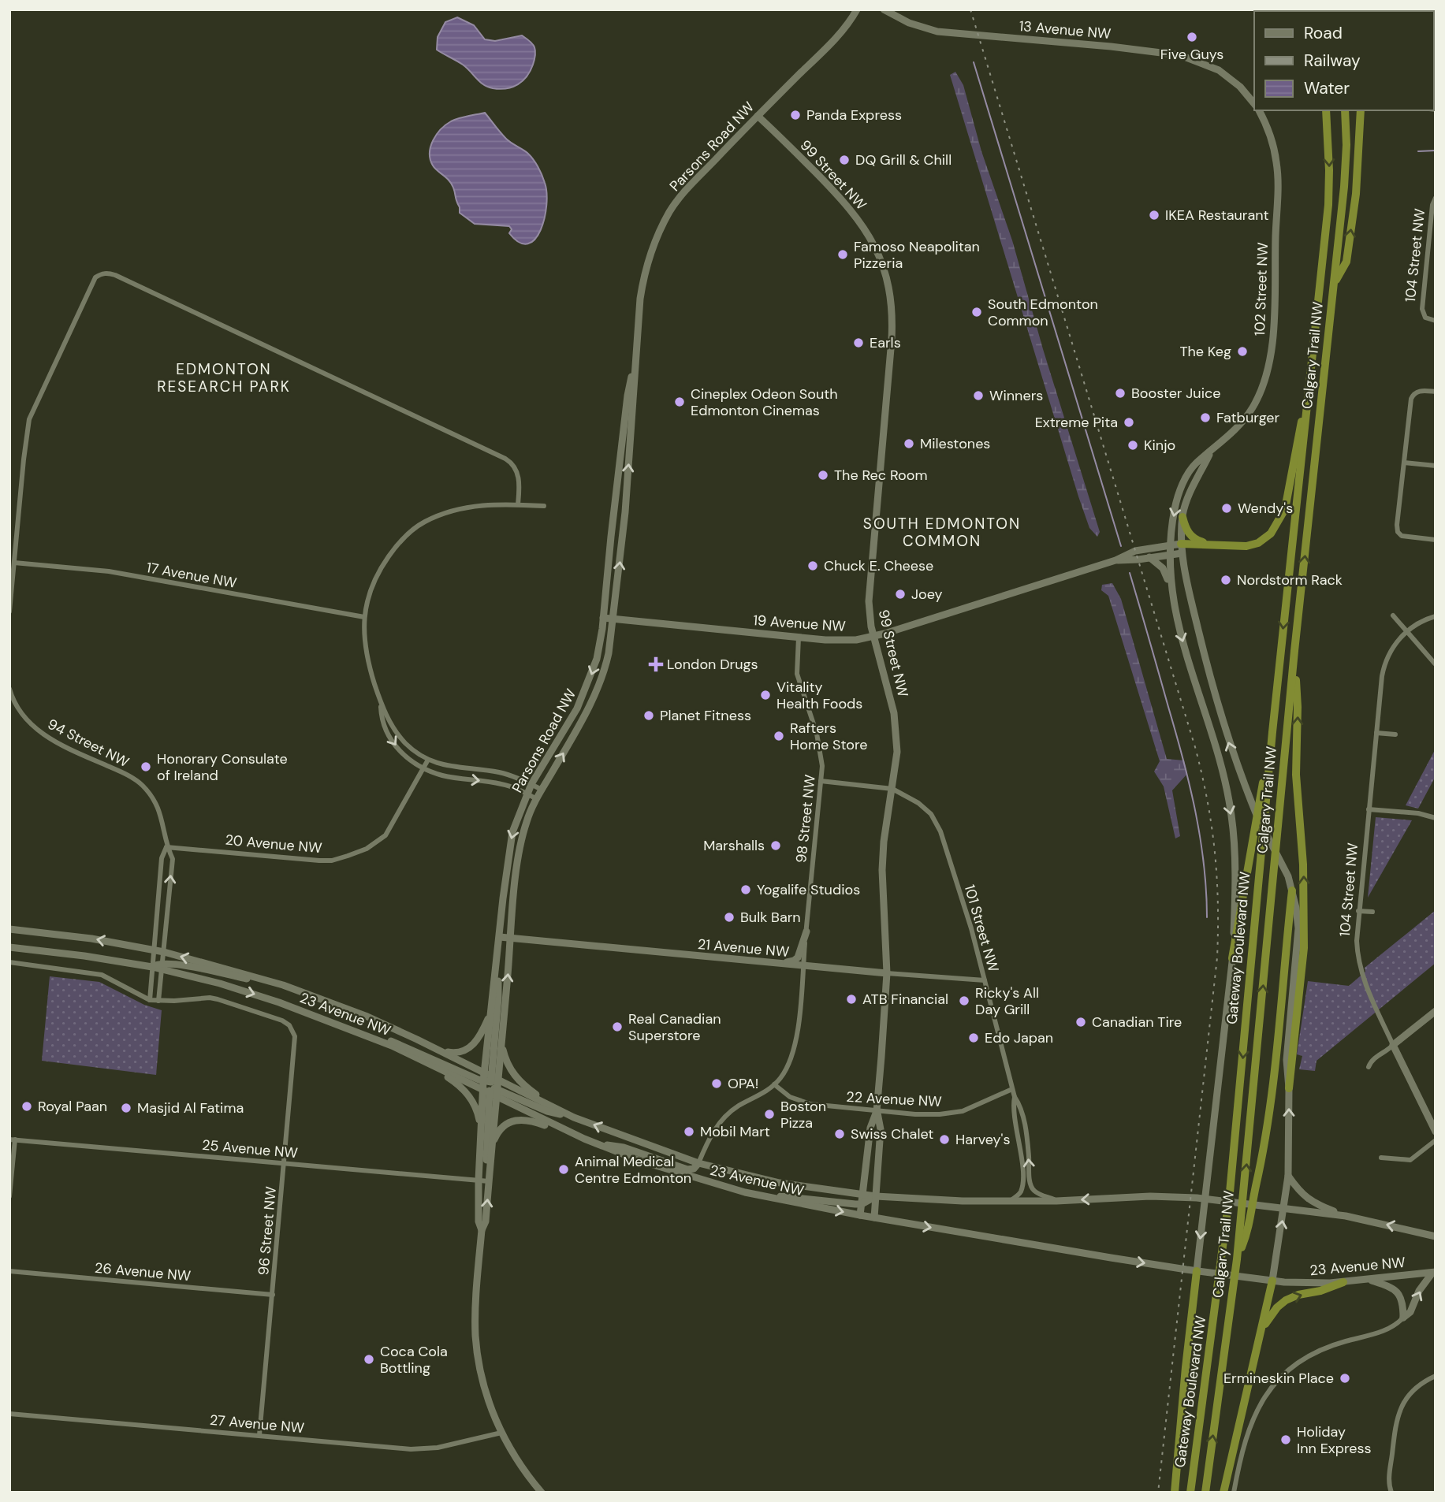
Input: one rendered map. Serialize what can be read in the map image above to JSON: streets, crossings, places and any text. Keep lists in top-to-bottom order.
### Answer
{
  "streets": {
    "highway": ["Calgary Trail NW", "Gateway Boulevard NW"],
    "main road": [
      "13 Avenue NW",
      "Parsons Road NW",
      "99 Street NW",
      "104 Street NW",
      "102 Street NW",
      "19 Avenue NW",
      "21 Avenue NW",
      "23 Avenue NW"
    ],
    "street": [
      "17 Avenue NW",
      "94 Street NW",
      "98 Street NW",
      "20 Avenue NW",
      "101 Street NW",
      "22 Avenue NW",
      "25 Avenue NW",
      "96 Street NW",
      "26 Avenue NW",
      "27 Avenue NW"
    ]
  },
  "crossings": [
    ["13 Avenue NW", "102 Street NW"],
    ["Parsons Road NW", "99 Street NW"],
    ["Parsons Road NW", "19 Avenue NW"],
    ["Parsons Road NW", "21 Avenue NW"],
    ["Parsons Road NW", "23 Avenue NW"],
    ["Parsons Road NW", "25 Avenue NW"],
    ["Parsons Road NW", "27 Avenue NW"],
    ["99 Street NW", "19 Avenue NW"],
    ["99 Street NW", "101 Street NW"],
    ["99 Street NW", "21 Avenue NW"],
    ["99 Street NW", "23 Avenue NW"],
    ["99 Street NW", "22 Avenue NW"],
    ["102 Street NW", "19 Avenue NW"],
    ["102 Street NW", "23 Avenue NW"],
    ["19 Avenue NW", "98 Street NW"],
    ["94 Street NW", "20 Avenue NW"],
    ["94 Street NW", "23 Avenue NW"],
    ["94 Street NW", "96 Street NW"],
    ["98 Street NW", "21 Avenue NW"],
    ["98 Street NW", "23 Avenue NW"],
    ["98 Street NW", "22 Avenue NW"],
    ["101 Street NW", "21 Avenue NW"],
    ["101 Street NW", "23 Avenue NW"],
    ["101 Street NW", "22 Avenue NW"],
    ["25 Avenue NW", "96 Street NW"],
    ["96 Street NW", "26 Avenue NW"],
    ["96 Street NW", "27 Avenue NW"]
  ],
  "districts": ["EDMONTON RESEARCH PARK", "SOUTH EDMONTON COMMON"],
  "places": {
    "other": [
      "Five Guys",
      "Panda Express",
      "DQ Grill & Chill",
      "IKEA Restaurant",
      "Famoso Neapolitan Pizzeria",
      "South Edmonton Common",
      "Earls",
      "The Keg",
      "Booster Juice",
      "Winners",
      "Cineplex Odeon South Edmonton Cinemas",
      "Fatburger",
      "Extreme Pita",
      "Milestones",
      "Kinjo",
      "The Rec Room",
      "Wendy's",
      "Chuck E. Cheese",
      "Nordstorm Rack",
      "Joey",
      "Vitality Health Foods",
      "Planet Fitness",
      "Rafters Home Store",
      "Honorary Consulate of Ireland",
      "Marshalls",
      "Yogalife Studios",
      "Bulk Barn",
      "ATB Financial",
      "Ricky's All Day Grill",
      "Canadian Tire",
      "Real Canadian Superstore",
      "Edo Japan",
      "OPA!",
      "Royal Paan",
      "Masjid Al Fatima",
      "Boston Pizza",
      "Mobil Mart",
      "Swiss Chalet",
      "Harvey's",
      "Animal Medical Centre Edmonton",
      "Coca Cola Bottling",
      "Ermineskin Place",
      "Holiday Inn Express"
    ],
    "health": ["London Drugs"]
  },
  "legend": ["Road", "Railway", "Water"]
}
